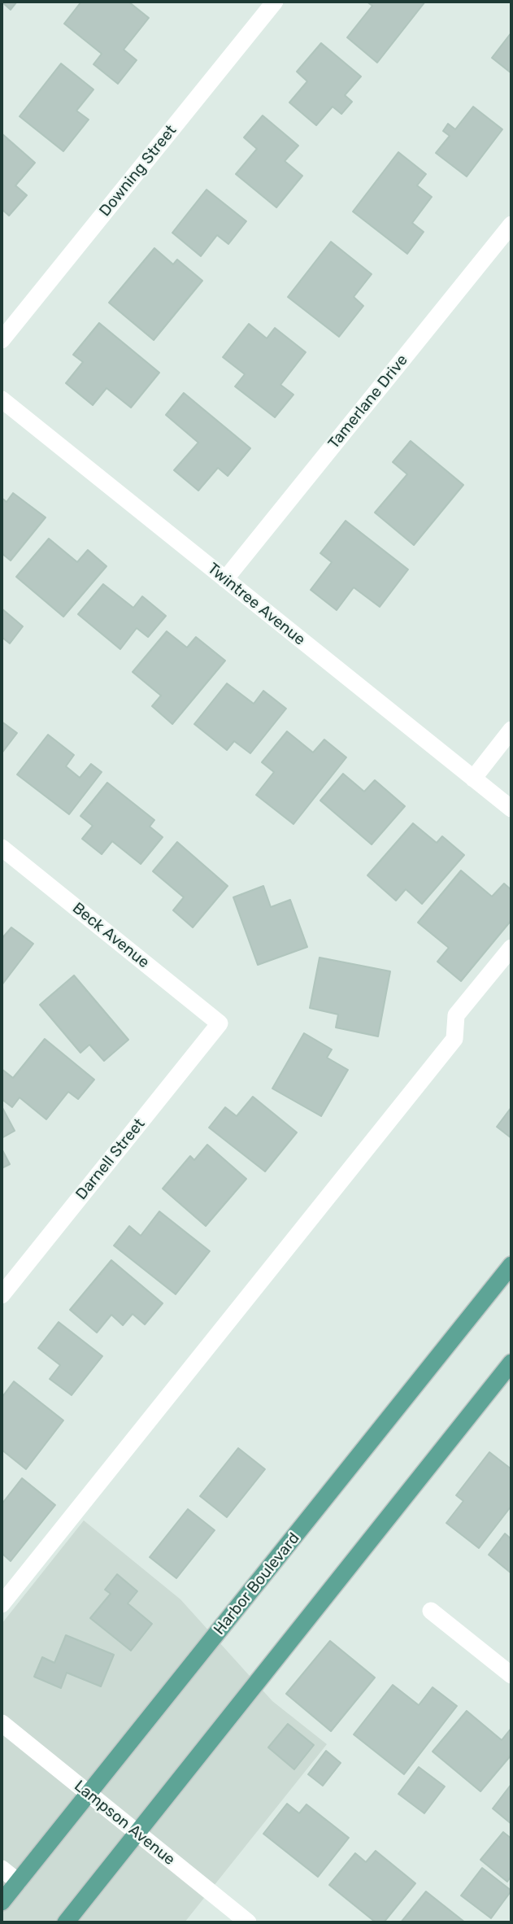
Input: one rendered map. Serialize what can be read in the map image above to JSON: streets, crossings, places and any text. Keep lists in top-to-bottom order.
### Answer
{
  "streets": {
    "main road": ["Harbor Boulevard"],
    "street": [
      "Downing Street",
      "Tamerlane Drive",
      "Twintree Avenue",
      "Beck Avenue",
      "Darnell Street",
      "Lampson Avenue"
    ]
  },
  "crossings": [
    ["Tamerlane Drive", "Twintree Avenue"],
    ["Beck Avenue", "Darnell Street"],
    ["Harbor Boulevard", "Lampson Avenue"]
  ]
}
